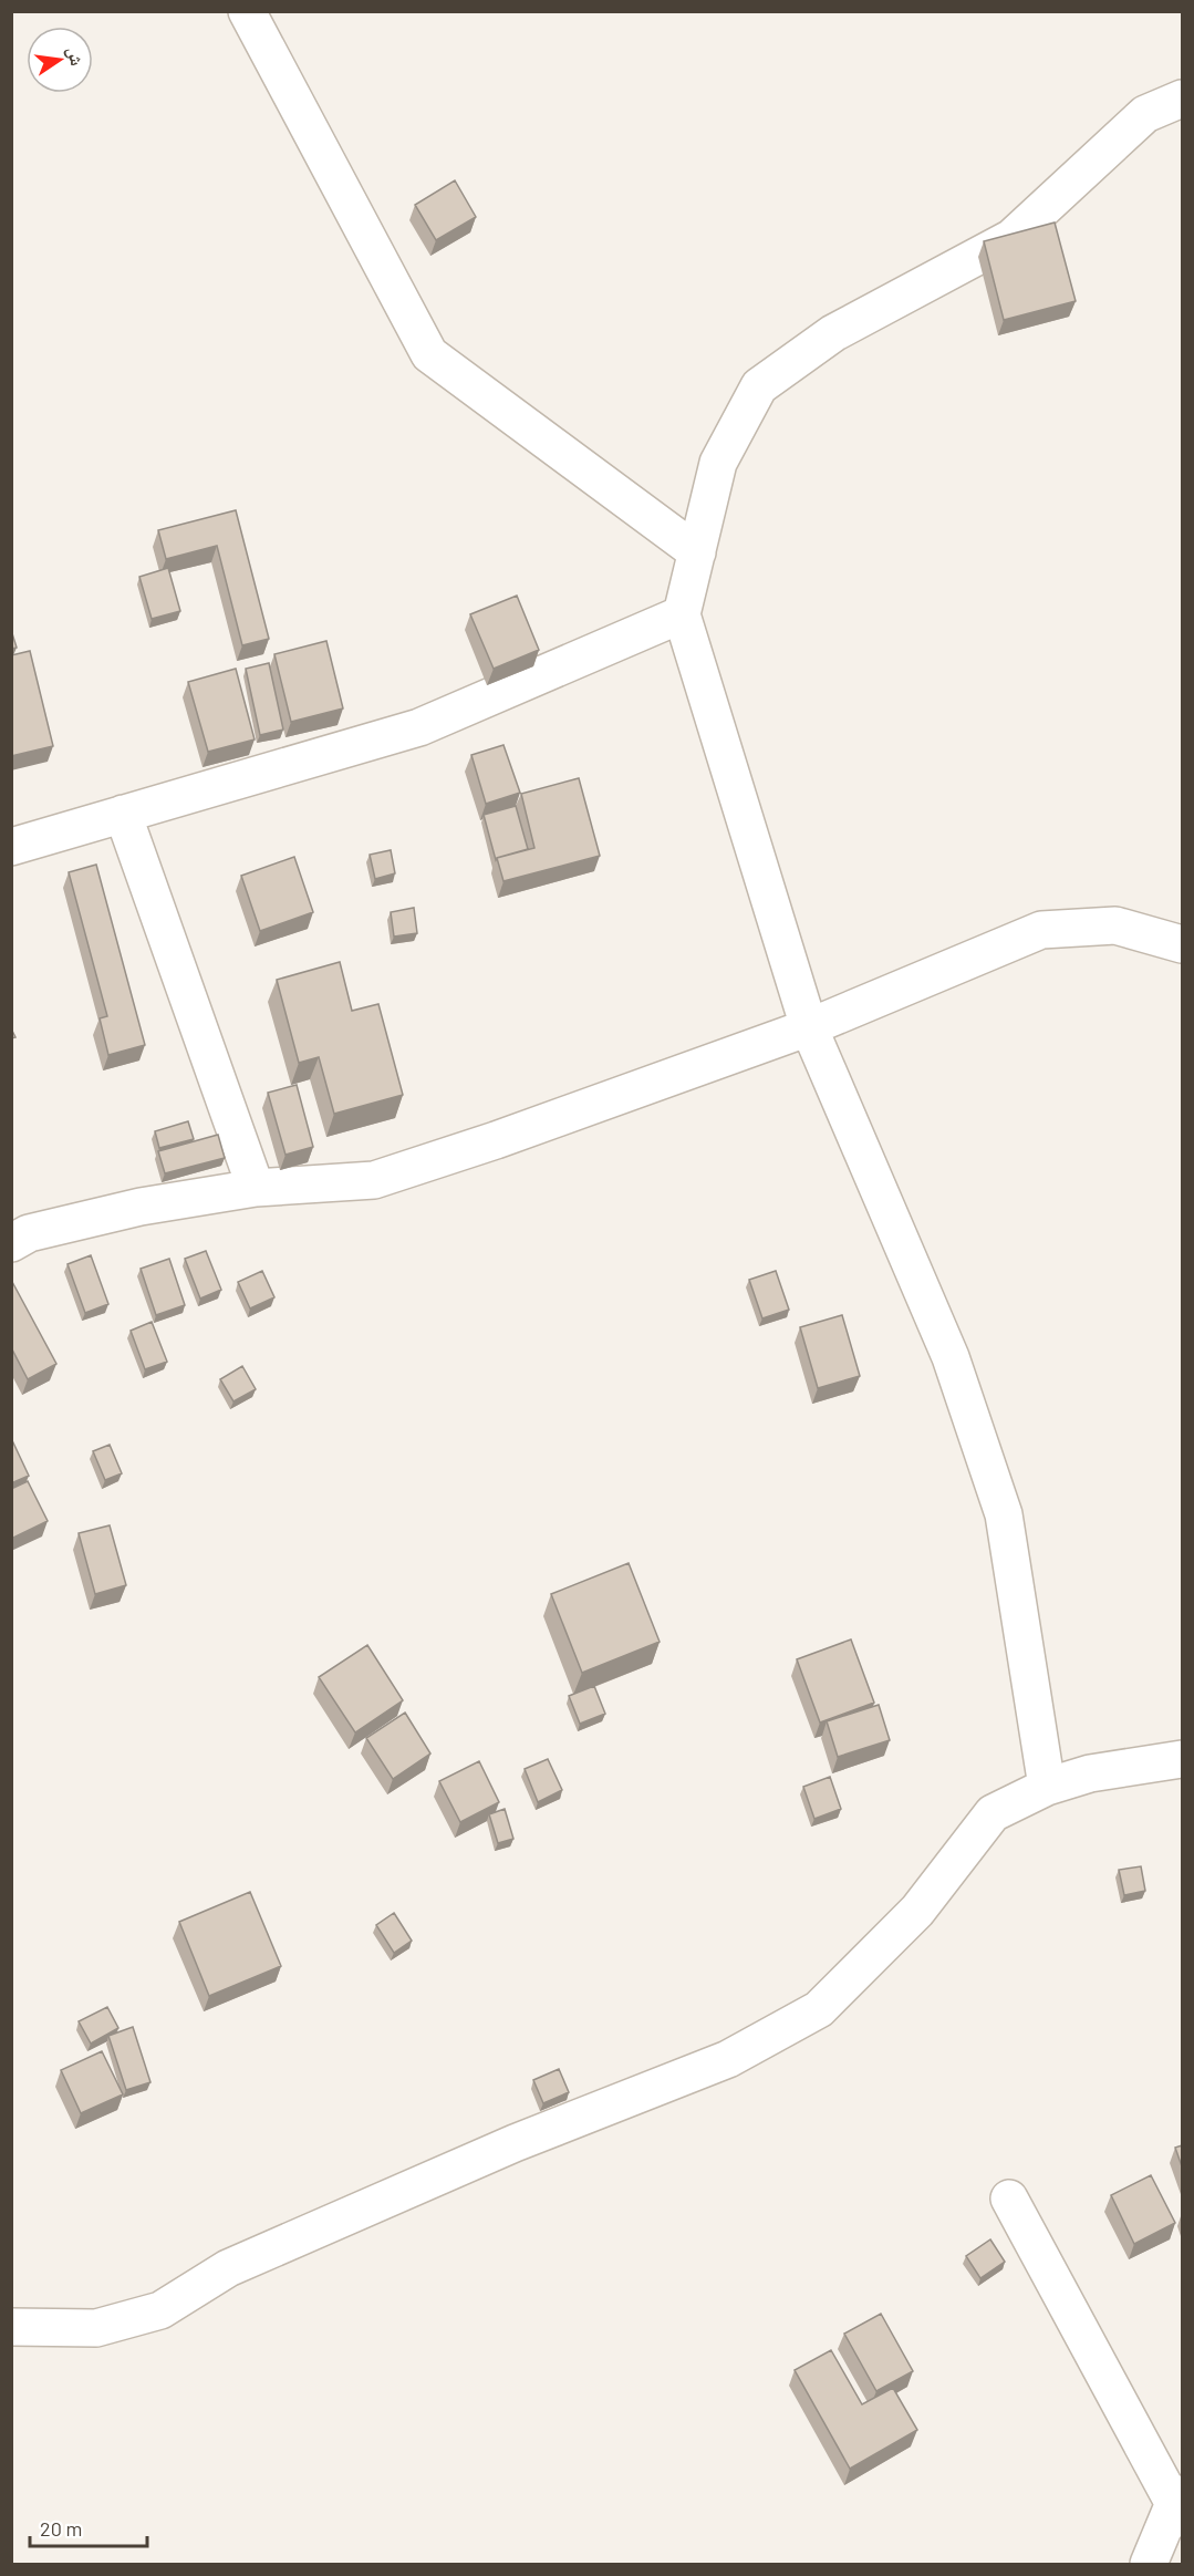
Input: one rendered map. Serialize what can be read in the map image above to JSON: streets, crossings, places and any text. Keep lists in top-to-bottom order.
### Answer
{
  "scale_bar": "20 m",
  "north": "right"
}
